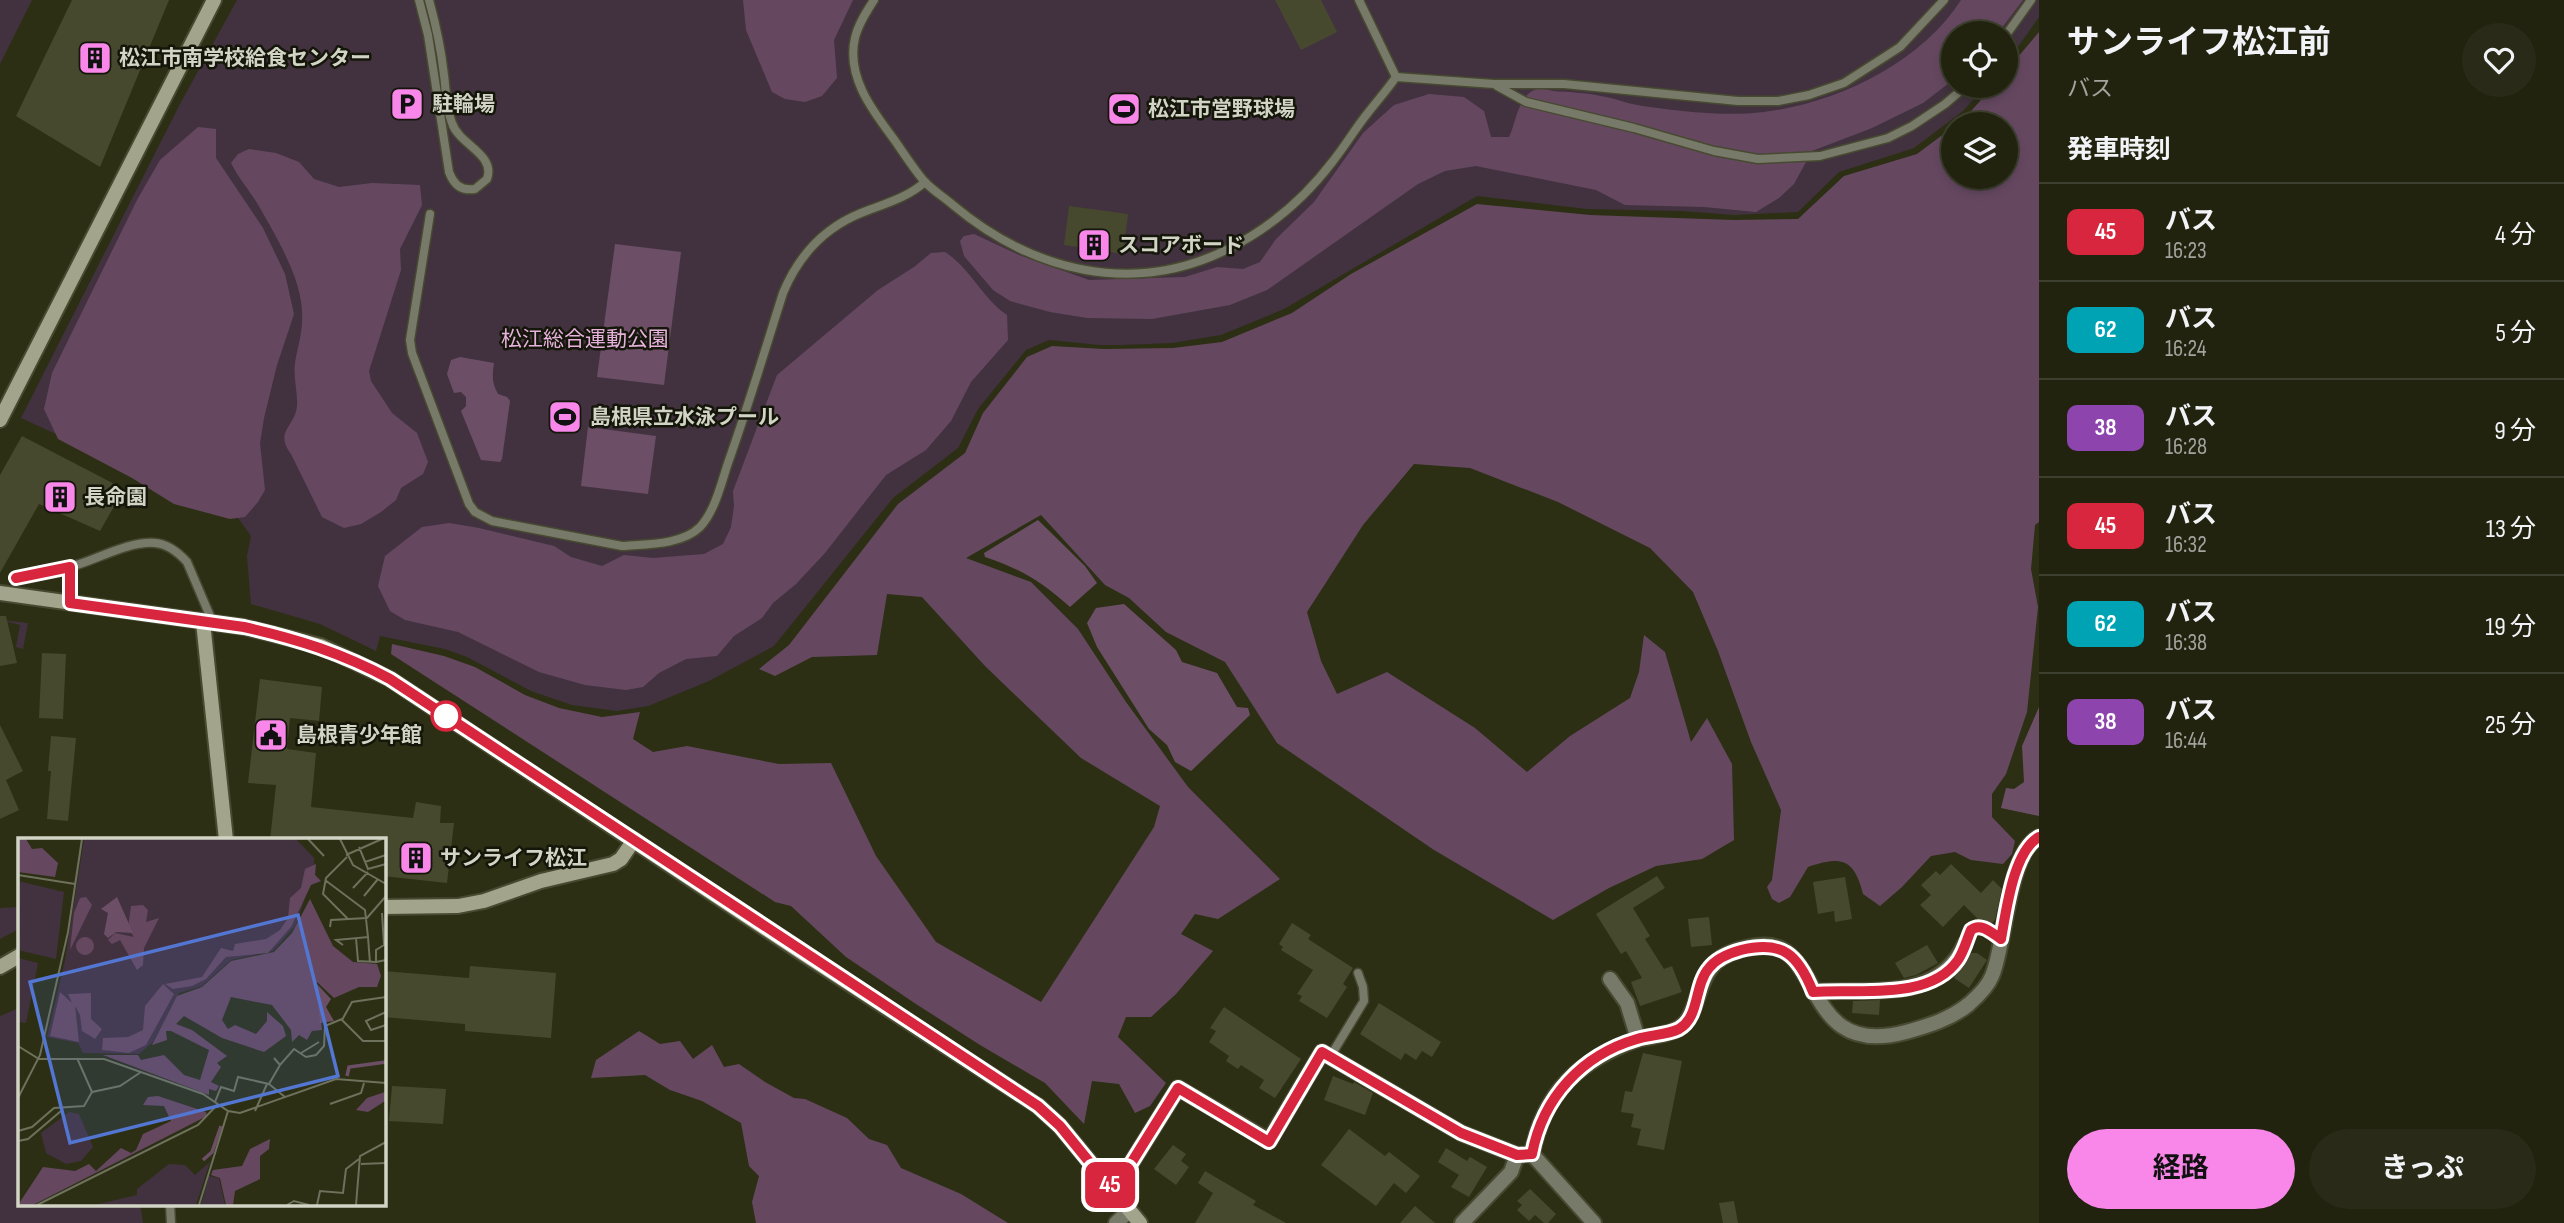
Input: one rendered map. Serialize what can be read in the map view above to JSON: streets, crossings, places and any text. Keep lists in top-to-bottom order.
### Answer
{
  "parks": ["松江総合運動公園"],
  "places": {
    "building": [
      "松江市南学校給食センター",
      "スコアボード",
      "長命園",
      "サンライフ松江"
    ],
    "parking": ["駐輪場"],
    "sports": ["松江市営野球場", "島根県立水泳プール"],
    "public building": ["島根青少年館"]
  },
  "lines": ["bus line 45"],
  "page": {
    "on_map": "45",
    "heading": [
      ["サンライフ松江前", "バス"],
      "発車時刻"
    ],
    "list": [
      {
        "mark": "45",
        "name": "バス",
        "note": "16:23",
        "value": "4 分"
      },
      {
        "mark": "62",
        "name": "バス",
        "note": "16:24",
        "value": "5 分"
      },
      {
        "mark": "38",
        "name": "バス",
        "note": "16:28",
        "value": "9 分"
      },
      {
        "mark": "45",
        "name": "バス",
        "note": "16:32",
        "value": "13 分"
      },
      {
        "mark": "62",
        "name": "バス",
        "note": "16:38",
        "value": "19 分"
      },
      {
        "mark": "38",
        "name": "バス",
        "note": "16:44",
        "value": "25 分"
      }
    ],
    "buttons": ["経路", "きっぷ"]
  }
}
